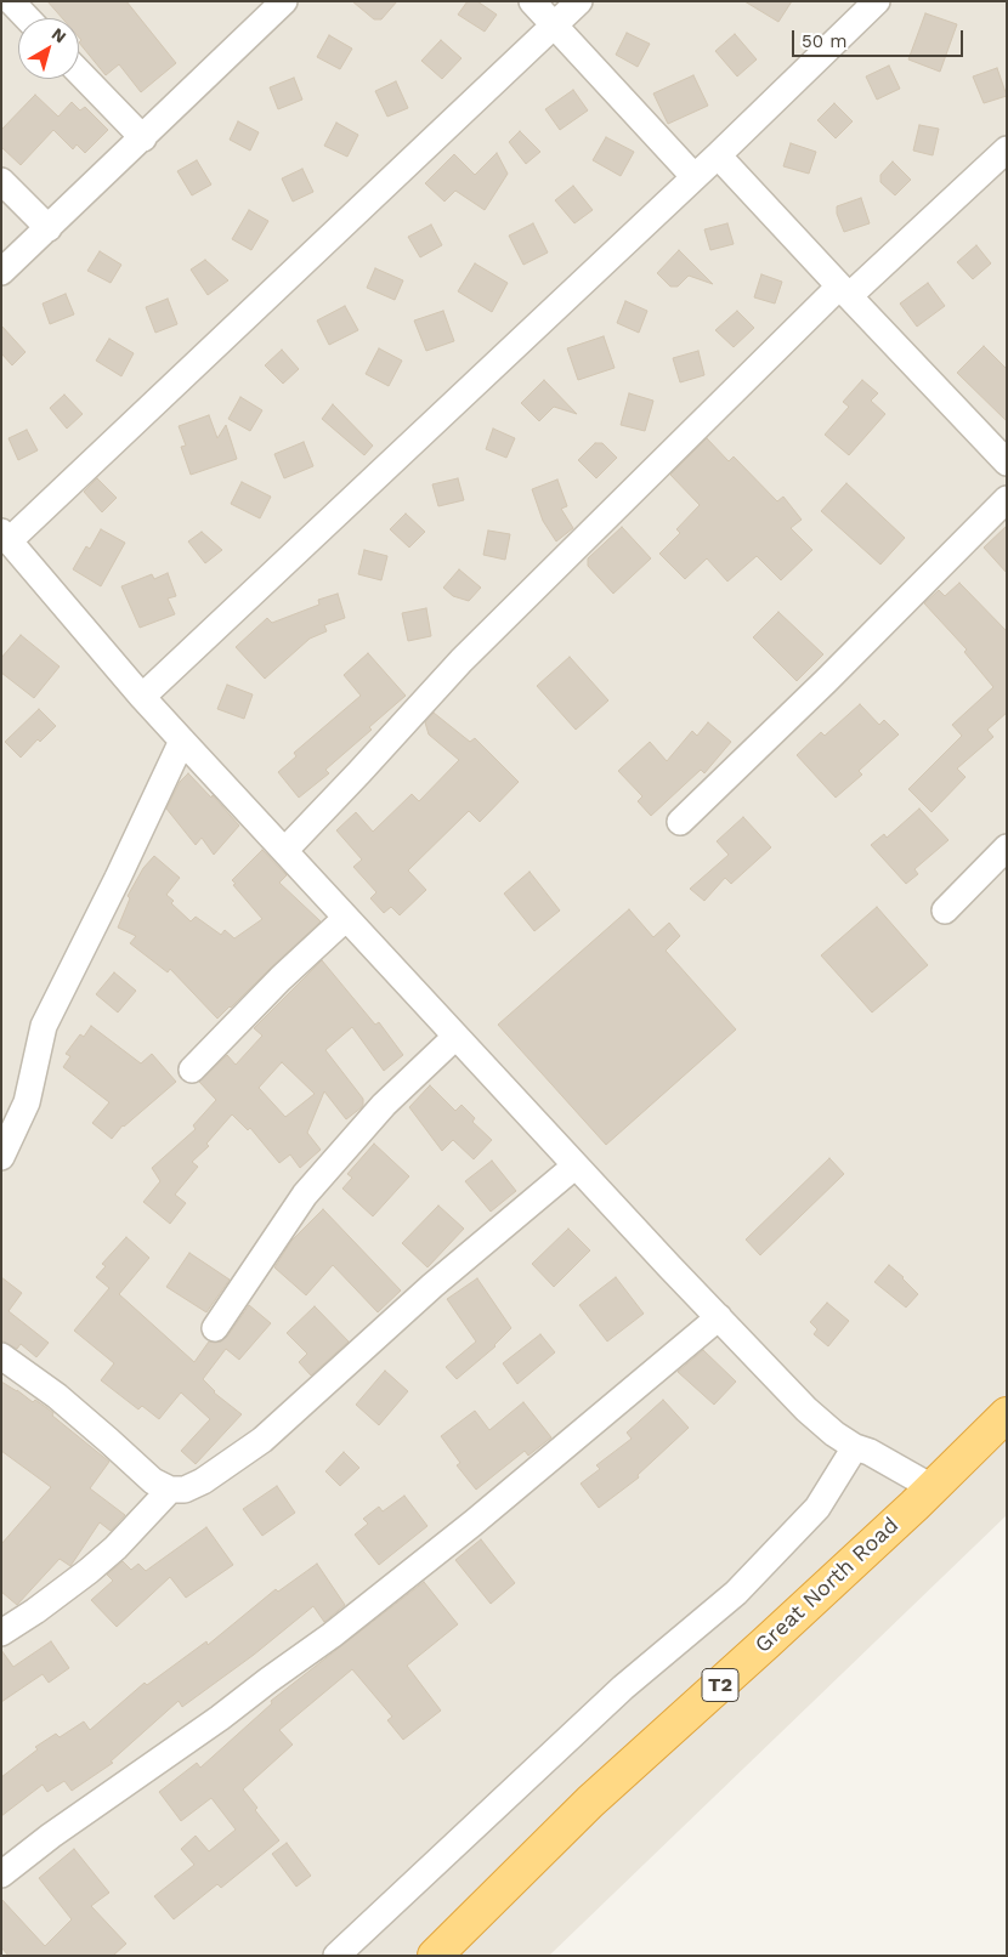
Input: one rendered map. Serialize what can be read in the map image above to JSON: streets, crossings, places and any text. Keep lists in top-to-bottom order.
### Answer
{
  "streets": {
    "highway": ["Great North Road", "T2"]
  },
  "scale_bar": "50 m",
  "north": "top right"
}
